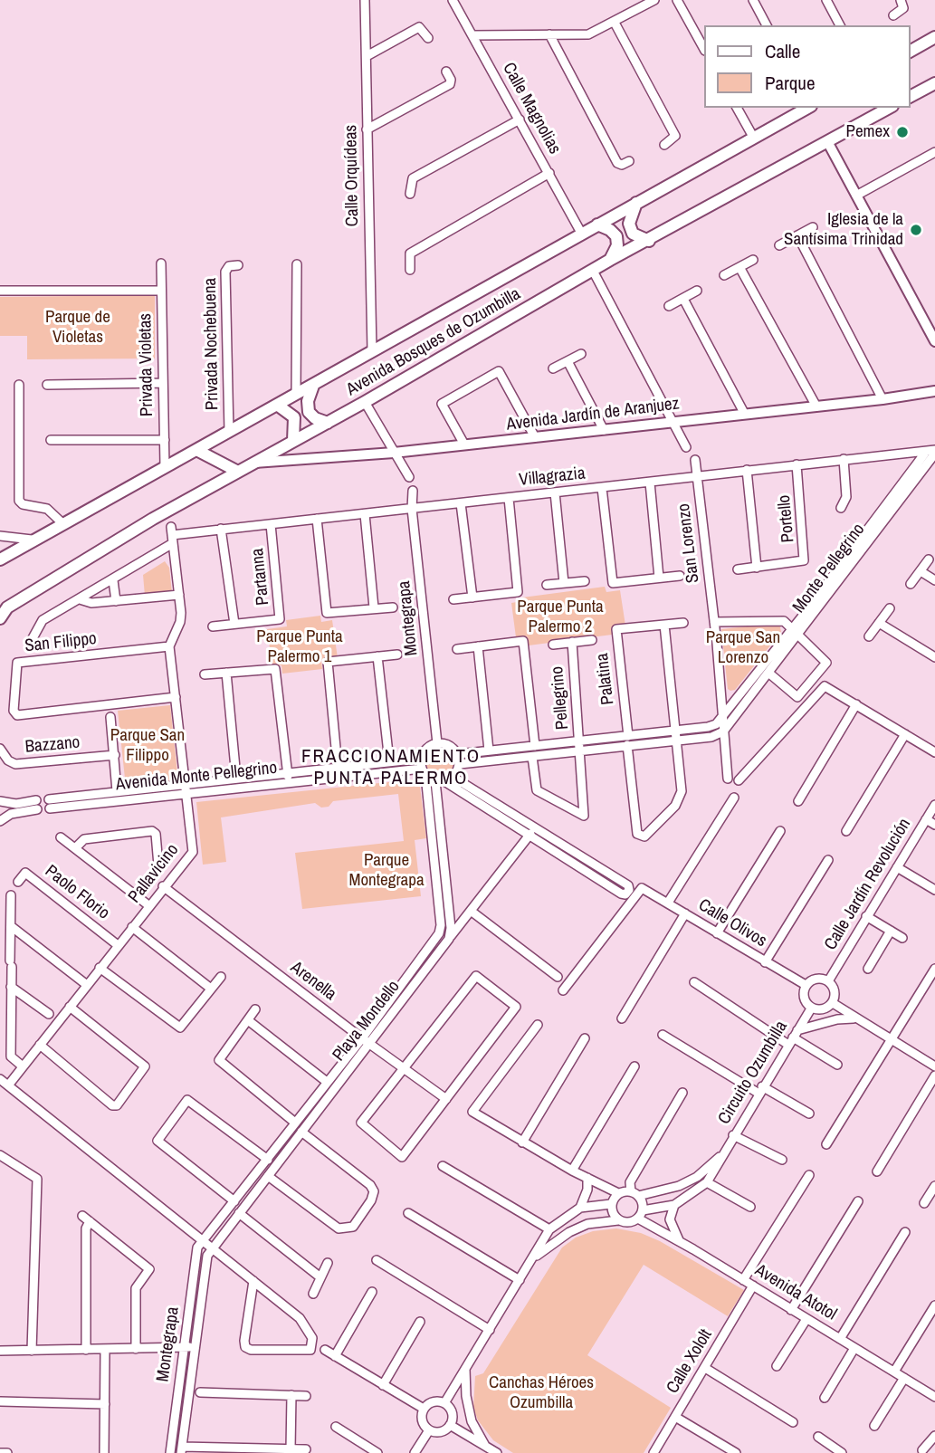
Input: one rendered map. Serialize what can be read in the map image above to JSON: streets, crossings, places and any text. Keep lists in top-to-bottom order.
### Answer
{
  "streets": {
    "main road": ["Avenida Bosques de Ozumbilla"],
    "street": [
      "Calle Magnolias",
      "Calle Orquídeas",
      "Privada Nochebuena",
      "Privada Violetas",
      "Avenida Jardín de Aranjuez",
      "Villagrazia",
      "Portello",
      "San Lorenzo",
      "Monte Pellegrino",
      "Partanna",
      "Montegrapa",
      "San Filippo",
      "Palatina",
      "Pellegrino",
      "Bazzano",
      "Avenida Monte Pellegrino",
      "Pallavicino",
      "Calle Jardín Revolución",
      "Paolo Florio",
      "Calle Olivos",
      "Arenella",
      "Playa Mondello",
      "Circuito Ozumbilla",
      "Avenida Atotol",
      "Calle Xololt"
    ]
  },
  "crossings": [
    ["Calle Magnolias", "Avenida Bosques de Ozumbilla"],
    ["Calle Orquídeas", "Avenida Bosques de Ozumbilla"],
    ["Avenida Bosques de Ozumbilla", "Privada Nochebuena"],
    ["Avenida Bosques de Ozumbilla", "Privada Violetas"],
    ["Avenida Bosques de Ozumbilla", "Avenida Jardín de Aranjuez"],
    ["Villagrazia", "Portello"],
    ["Villagrazia", "San Lorenzo"],
    ["Villagrazia", "Monte Pellegrino"],
    ["Villagrazia", "Partanna"],
    ["Villagrazia", "Montegrapa"],
    ["Villagrazia", "Pallavicino"],
    ["San Lorenzo", "Monte Pellegrino"],
    ["Montegrapa", "Avenida Monte Pellegrino"],
    ["Montegrapa", "Playa Mondello"],
    ["San Filippo", "Pallavicino"],
    ["Avenida Monte Pellegrino", "Pallavicino"],
    ["Avenida Monte Pellegrino", "Playa Mondello"],
    ["Pallavicino", "Paolo Florio"],
    ["Pallavicino", "Arenella"],
    ["Calle Jardín Revolución", "Calle Olivos"],
    ["Calle Jardín Revolución", "Circuito Ozumbilla"],
    ["Calle Olivos", "Circuito Ozumbilla"],
    ["Arenella", "Playa Mondello"],
    ["Circuito Ozumbilla", "Avenida Atotol"],
    ["Avenida Atotol", "Calle Xololt"]
  ],
  "districts": ["FRACCIONAMIENTO PUNTA PALERMO"],
  "parks": [
    "Parque de Violetas",
    "Parque Punta Palermo 2",
    "Parque Punta Palermo 1",
    "Parque San Lorenzo",
    "Parque San Filippo",
    "Parque Montegrapa",
    "Canchas Héroes Ozumbilla"
  ],
  "places": ["Pemex", "Iglesia de la Santísima Trinidad"],
  "legend": ["Calle", "Parque"]
}
